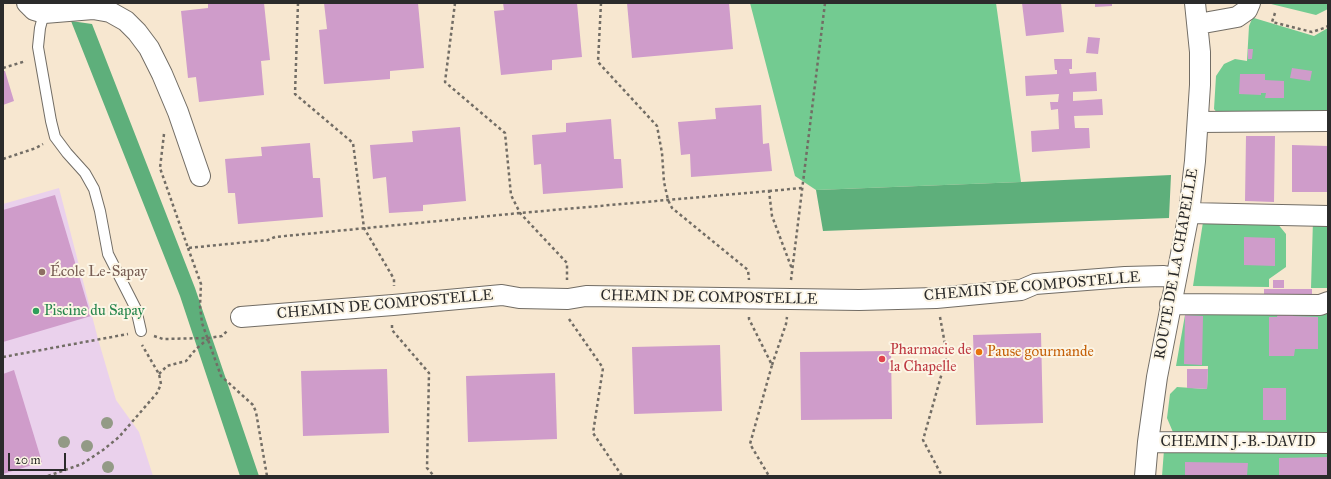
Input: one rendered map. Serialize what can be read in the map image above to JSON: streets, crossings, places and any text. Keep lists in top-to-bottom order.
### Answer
{
  "streets": {
    "street": ["ROUTE DE LA CHAPELLE", "CHEMIN DE COMPOSTELLE", "CHEMIN J.-B.-DAVID"]
  },
  "crossings": [
    ["ROUTE DE LA CHAPELLE", "CHEMIN DE COMPOSTELLE"],
    ["ROUTE DE LA CHAPELLE", "CHEMIN J.-B.-DAVID"]
  ],
  "places": [
    "École Le-Sapay",
    "Piscine du Sapay",
    "Pause gourmande",
    "Pharmacie de la Chapelle"
  ],
  "scale_bar": "20 m"
}
